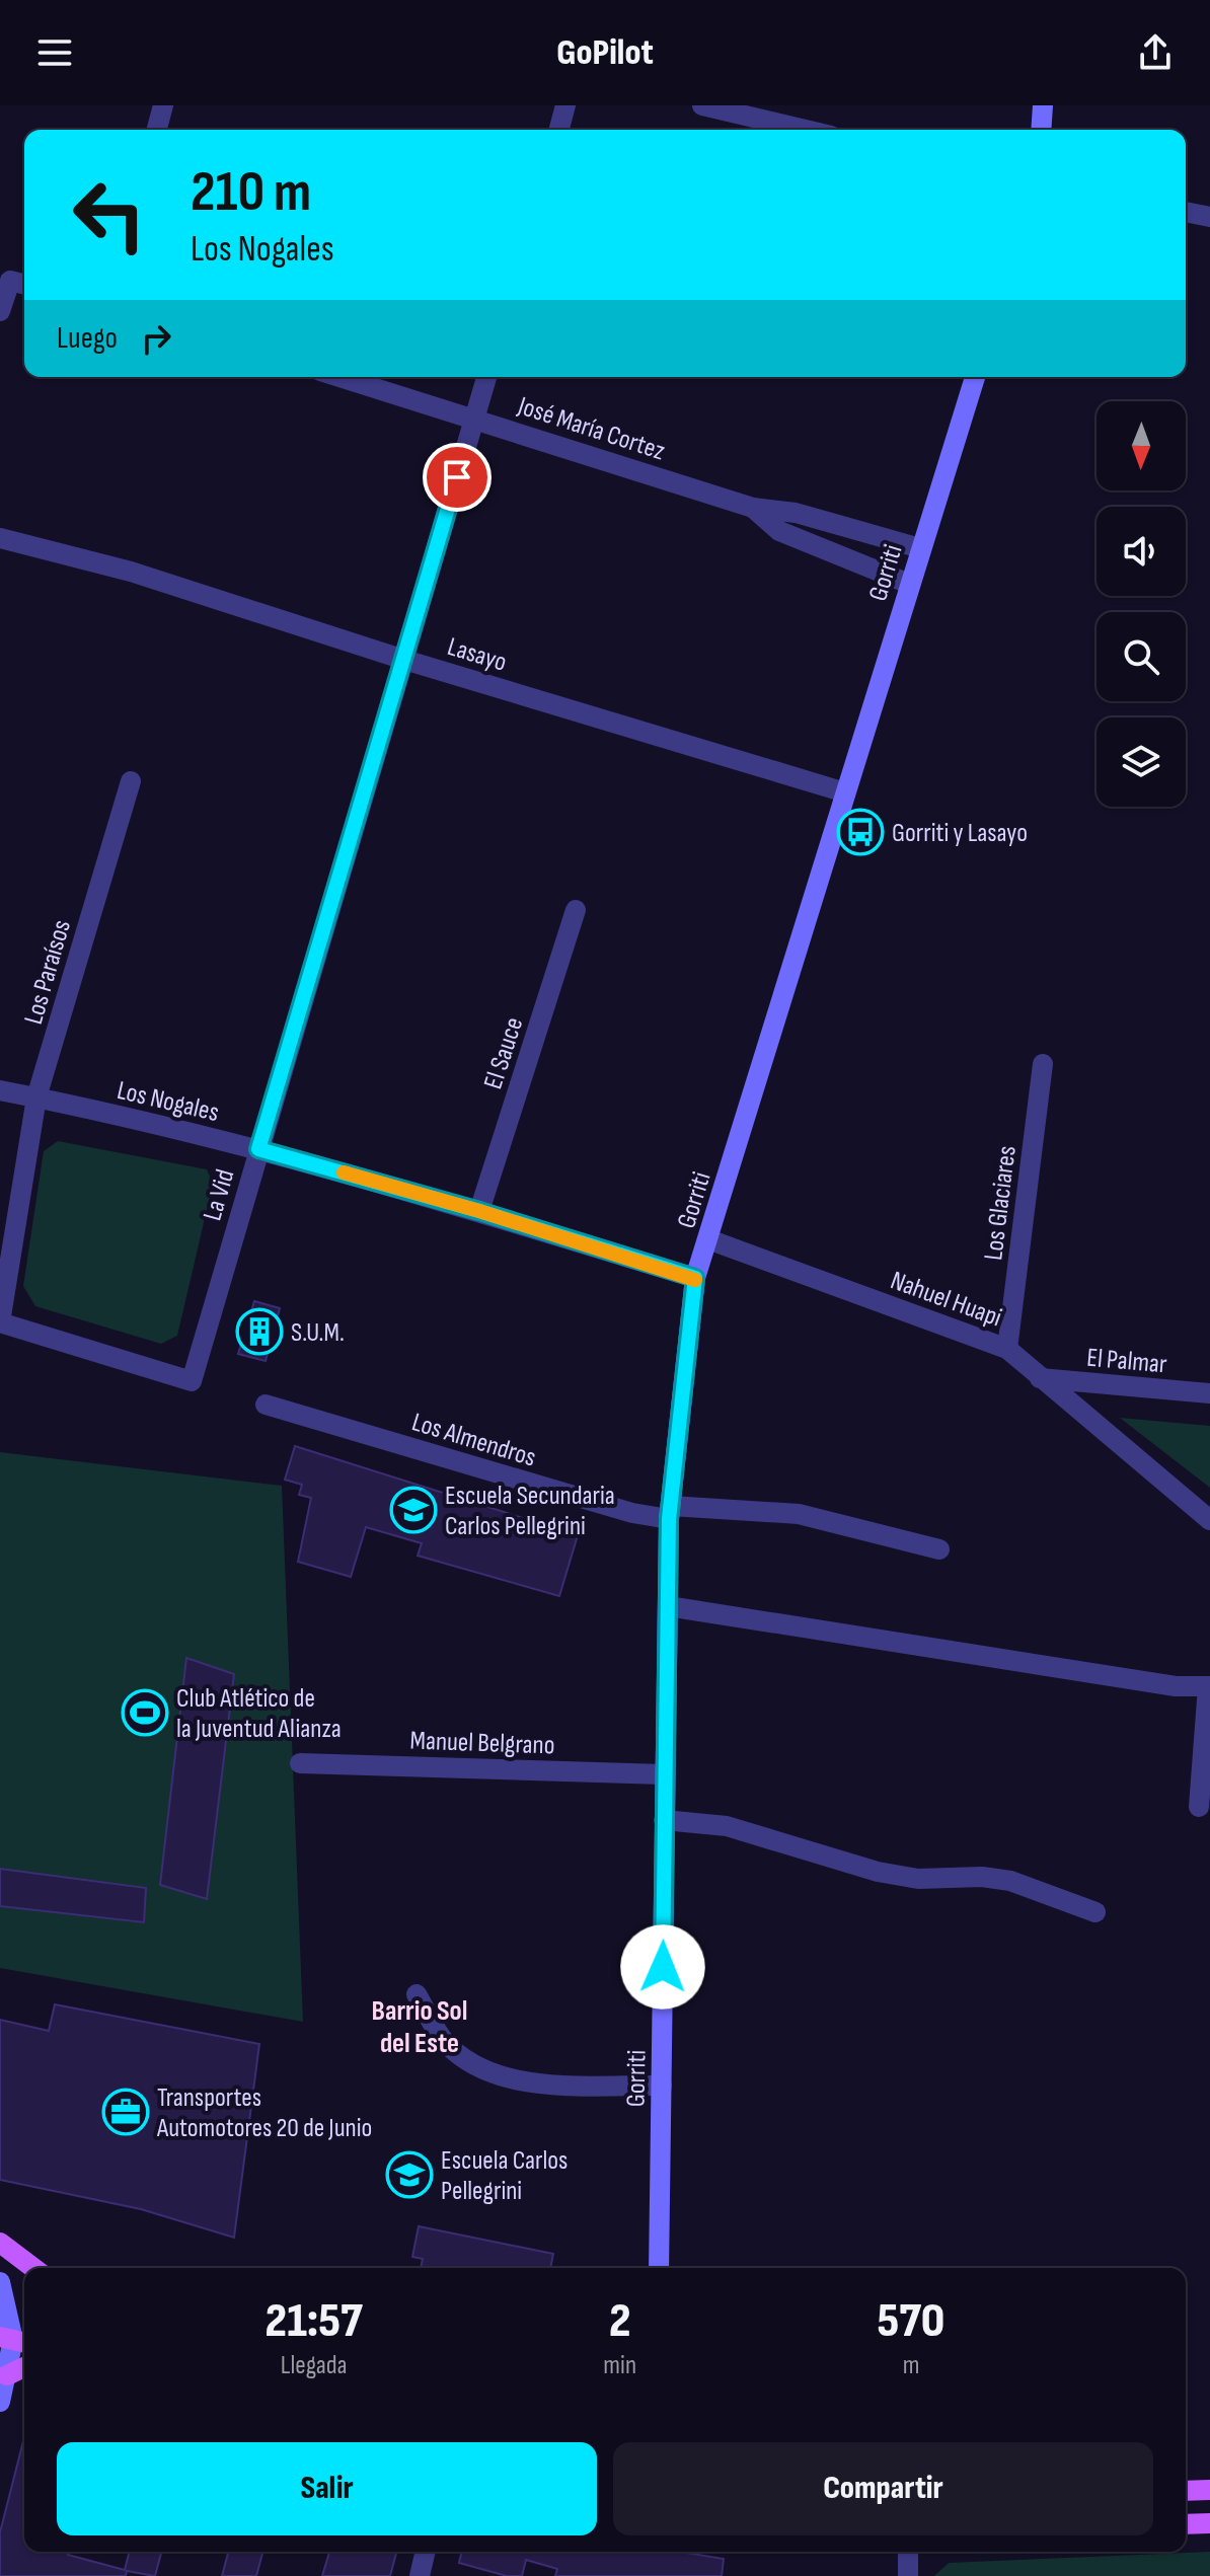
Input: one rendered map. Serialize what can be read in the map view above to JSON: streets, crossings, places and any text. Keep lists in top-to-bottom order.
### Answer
{
  "streets": {
    "street": [
      "José María Cortez",
      "Gorriti",
      "Lasayo",
      "Los Paraísos",
      "El Sauce",
      "Los Nogales",
      "La Vid",
      "Los Glaciares",
      "Nahuel Huapi",
      "El Palmar",
      "Los Almendros",
      "Manuel Belgrano"
    ]
  },
  "crossings": [
    ["José María Cortez", "Gorriti"],
    ["José María Cortez", "La Vid"],
    ["Gorriti", "Lasayo"],
    ["Gorriti", "Los Nogales"],
    ["Gorriti", "Nahuel Huapi"],
    ["Gorriti", "Los Almendros"],
    ["Gorriti", "Manuel Belgrano"],
    ["Lasayo", "La Vid"],
    ["Los Paraísos", "Los Nogales"],
    ["Los Paraísos", "La Vid"],
    ["El Sauce", "Los Nogales"],
    ["Los Nogales", "La Vid"],
    ["Los Glaciares", "Nahuel Huapi"],
    ["Nahuel Huapi", "El Palmar"]
  ],
  "districts": ["Barrio Sol del Este"],
  "places": {
    "bus stop": ["Gorriti y Lasayo"],
    "building": ["S.U.M."],
    "school or university": ["Escuela Secundaria Carlos Pellegrini", "Escuela Carlos Pellegrini"],
    "sports": ["Club Atlético de la Juventud Alianza"],
    "office": ["Transportes Automotores 20 de Junio"]
  },
  "north": "bottom",
  "page": {
    "header": "GoPilot",
    "turn": ["210 m", "Los Nogales"],
    "then": "Luego",
    "eta": [
      "21:57",
      "Llegada",
      "2",
      "min",
      "570",
      "m"
    ],
    "buttons": ["Salir", "Compartir"]
  }
}
